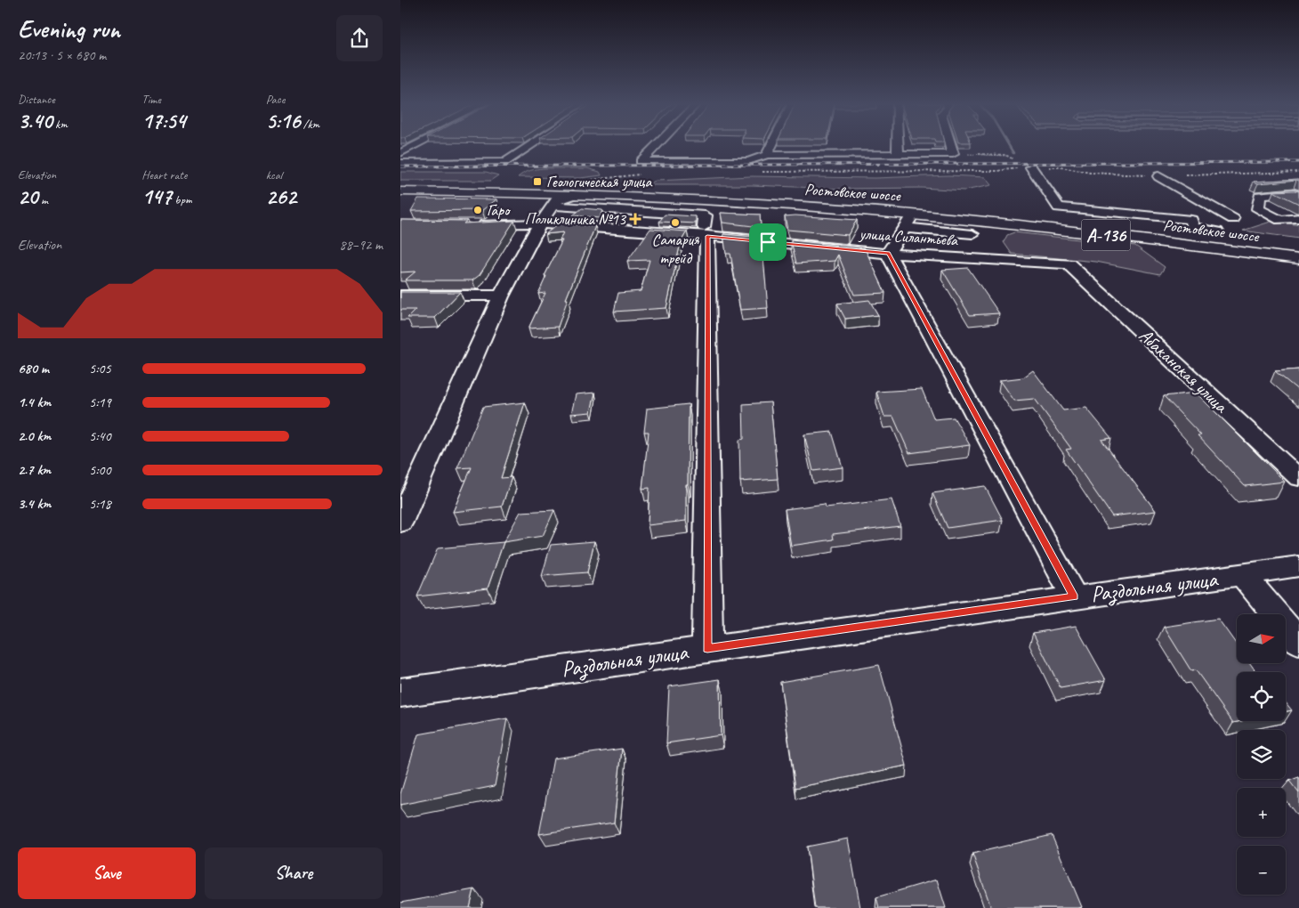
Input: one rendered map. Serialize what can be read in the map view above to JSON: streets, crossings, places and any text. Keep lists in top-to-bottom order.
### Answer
{
  "streets": {
    "highway": ["Ростовское шоссе", "А-136"],
    "street": ["улица Силантьева", "Абаканская улица", "Раздольная улица"]
  },
  "crossings": [
    ["улица Силантьева", "Абаканская улица"]
  ],
  "places": {
    "transit": ["Геологическая улица"],
    "other": ["Гаро", "Самария трейд"],
    "health": ["Поликлиника №13"]
  },
  "north": "right",
  "page": {
    "heading": ["Evening run", "20:13 · 5 × 680 m"],
    "stats": [
      ["Distance", "3.40 km"],
      ["Time", "17:54"],
      ["Pace", "5:16 /km"],
      ["Elevation", "20 m"],
      ["Heart rate", "147 bpm"],
      ["kcal", "262"]
    ],
    "chart": ["Elevation", "88–92 m"],
    "list": [
      {
        "name": "680 m",
        "note": "5:05"
      },
      {
        "name": "1.4 km",
        "note": "5:19"
      },
      {
        "name": "2.0 km",
        "note": "5:40"
      },
      {
        "name": "2.7 km",
        "note": "5:00"
      },
      {
        "name": "3.4 km",
        "note": "5:18"
      }
    ],
    "map_buttons": ["+", "−"],
    "buttons": ["Save", "Share"]
  }
}
